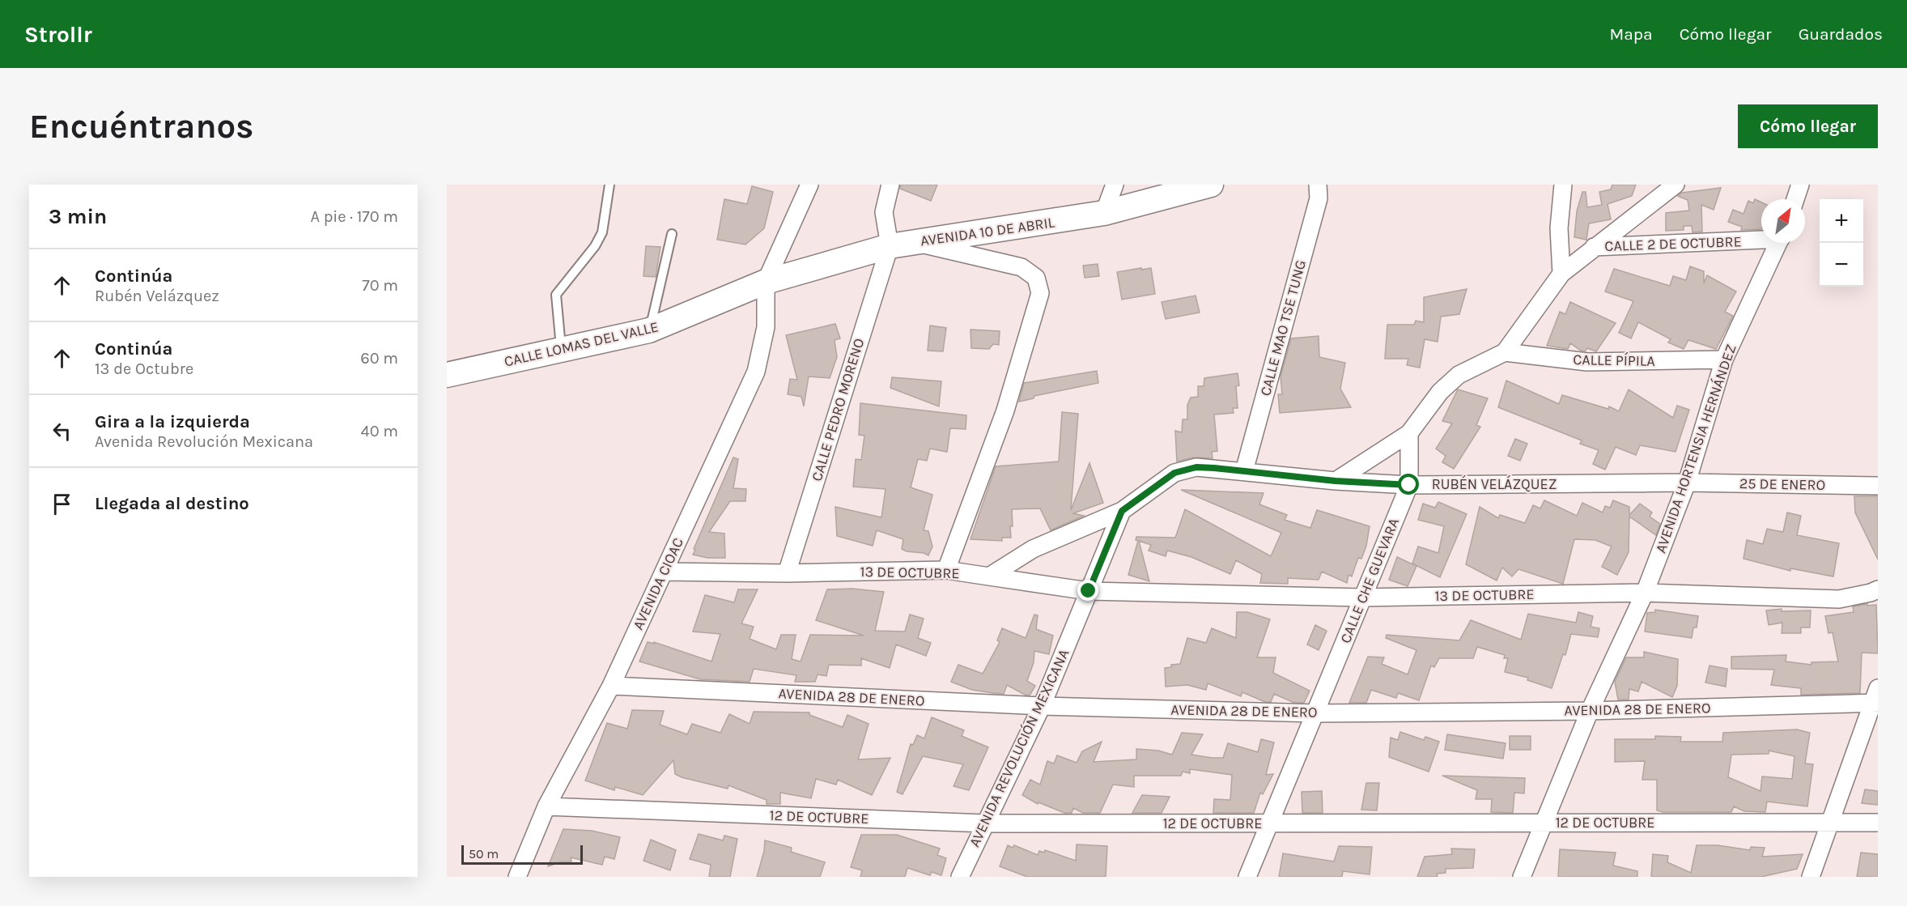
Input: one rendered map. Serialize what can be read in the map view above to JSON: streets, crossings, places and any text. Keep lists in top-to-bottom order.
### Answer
{
  "streets": {
    "street": [
      "AVENIDA 10 DE ABRIL",
      "CALLE 2 DE OCTUBRE",
      "CALLE MAO TSE TUNG",
      "CALLE LOMAS DEL VALLE",
      "CALLE PÍPILA",
      "CALLE PEDRO MORENO",
      "AVENIDA HORTENSIA HERNÁNDEZ",
      "RUBÉN VELÁZQUEZ",
      "25 DE ENERO",
      "13 DE OCTUBRE",
      "CALLE CHE GUEVARA",
      "AVENIDA CIOAC",
      "AVENIDA 28 DE ENERO",
      "AVENIDA REVOLUCIÓN MEXICANA",
      "12 DE OCTUBRE"
    ]
  },
  "crossings": [
    ["AVENIDA 10 DE ABRIL", "CALLE LOMAS DEL VALLE"],
    ["AVENIDA 10 DE ABRIL", "CALLE PEDRO MORENO"],
    ["AVENIDA 10 DE ABRIL", "AVENIDA CIOAC"],
    ["CALLE MAO TSE TUNG", "RUBÉN VELÁZQUEZ"],
    ["CALLE LOMAS DEL VALLE", "AVENIDA CIOAC"],
    ["CALLE PÍPILA", "AVENIDA HORTENSIA HERNÁNDEZ"],
    ["CALLE PEDRO MORENO", "13 DE OCTUBRE"],
    ["AVENIDA HORTENSIA HERNÁNDEZ", "RUBÉN VELÁZQUEZ"],
    ["AVENIDA HORTENSIA HERNÁNDEZ", "25 DE ENERO"],
    ["AVENIDA HORTENSIA HERNÁNDEZ", "13 DE OCTUBRE"],
    ["AVENIDA HORTENSIA HERNÁNDEZ", "AVENIDA 28 DE ENERO"],
    ["AVENIDA HORTENSIA HERNÁNDEZ", "12 DE OCTUBRE"],
    ["RUBÉN VELÁZQUEZ", "25 DE ENERO"],
    ["RUBÉN VELÁZQUEZ", "CALLE CHE GUEVARA"],
    ["13 DE OCTUBRE", "CALLE CHE GUEVARA"],
    ["13 DE OCTUBRE", "AVENIDA CIOAC"],
    ["13 DE OCTUBRE", "AVENIDA REVOLUCIÓN MEXICANA"],
    ["CALLE CHE GUEVARA", "AVENIDA 28 DE ENERO"],
    ["CALLE CHE GUEVARA", "12 DE OCTUBRE"],
    ["AVENIDA CIOAC", "AVENIDA 28 DE ENERO"],
    ["AVENIDA CIOAC", "12 DE OCTUBRE"],
    ["AVENIDA 28 DE ENERO", "AVENIDA REVOLUCIÓN MEXICANA"],
    ["AVENIDA REVOLUCIÓN MEXICANA", "12 DE OCTUBRE"]
  ],
  "scale_bar": "50 m",
  "north": "top right",
  "page": {
    "header": "Strollr",
    "nav": ["Mapa", "Cómo llegar", "Guardados"],
    "buttons": "Cómo llegar",
    "title": "Encuéntranos",
    "heading": ["3 min", "A pie · 170 m"],
    "map_buttons": ["+", "−"],
    "list": [
      ["Continúa", "Rubén Velázquez", "70 m"],
      ["Continúa", "13 de Octubre", "60 m"],
      ["Gira a la izquierda", "Avenida Revolución Mexicana", "40 m"],
      "Llegada al destino"
    ],
    "scale": "50 m"
  }
}
